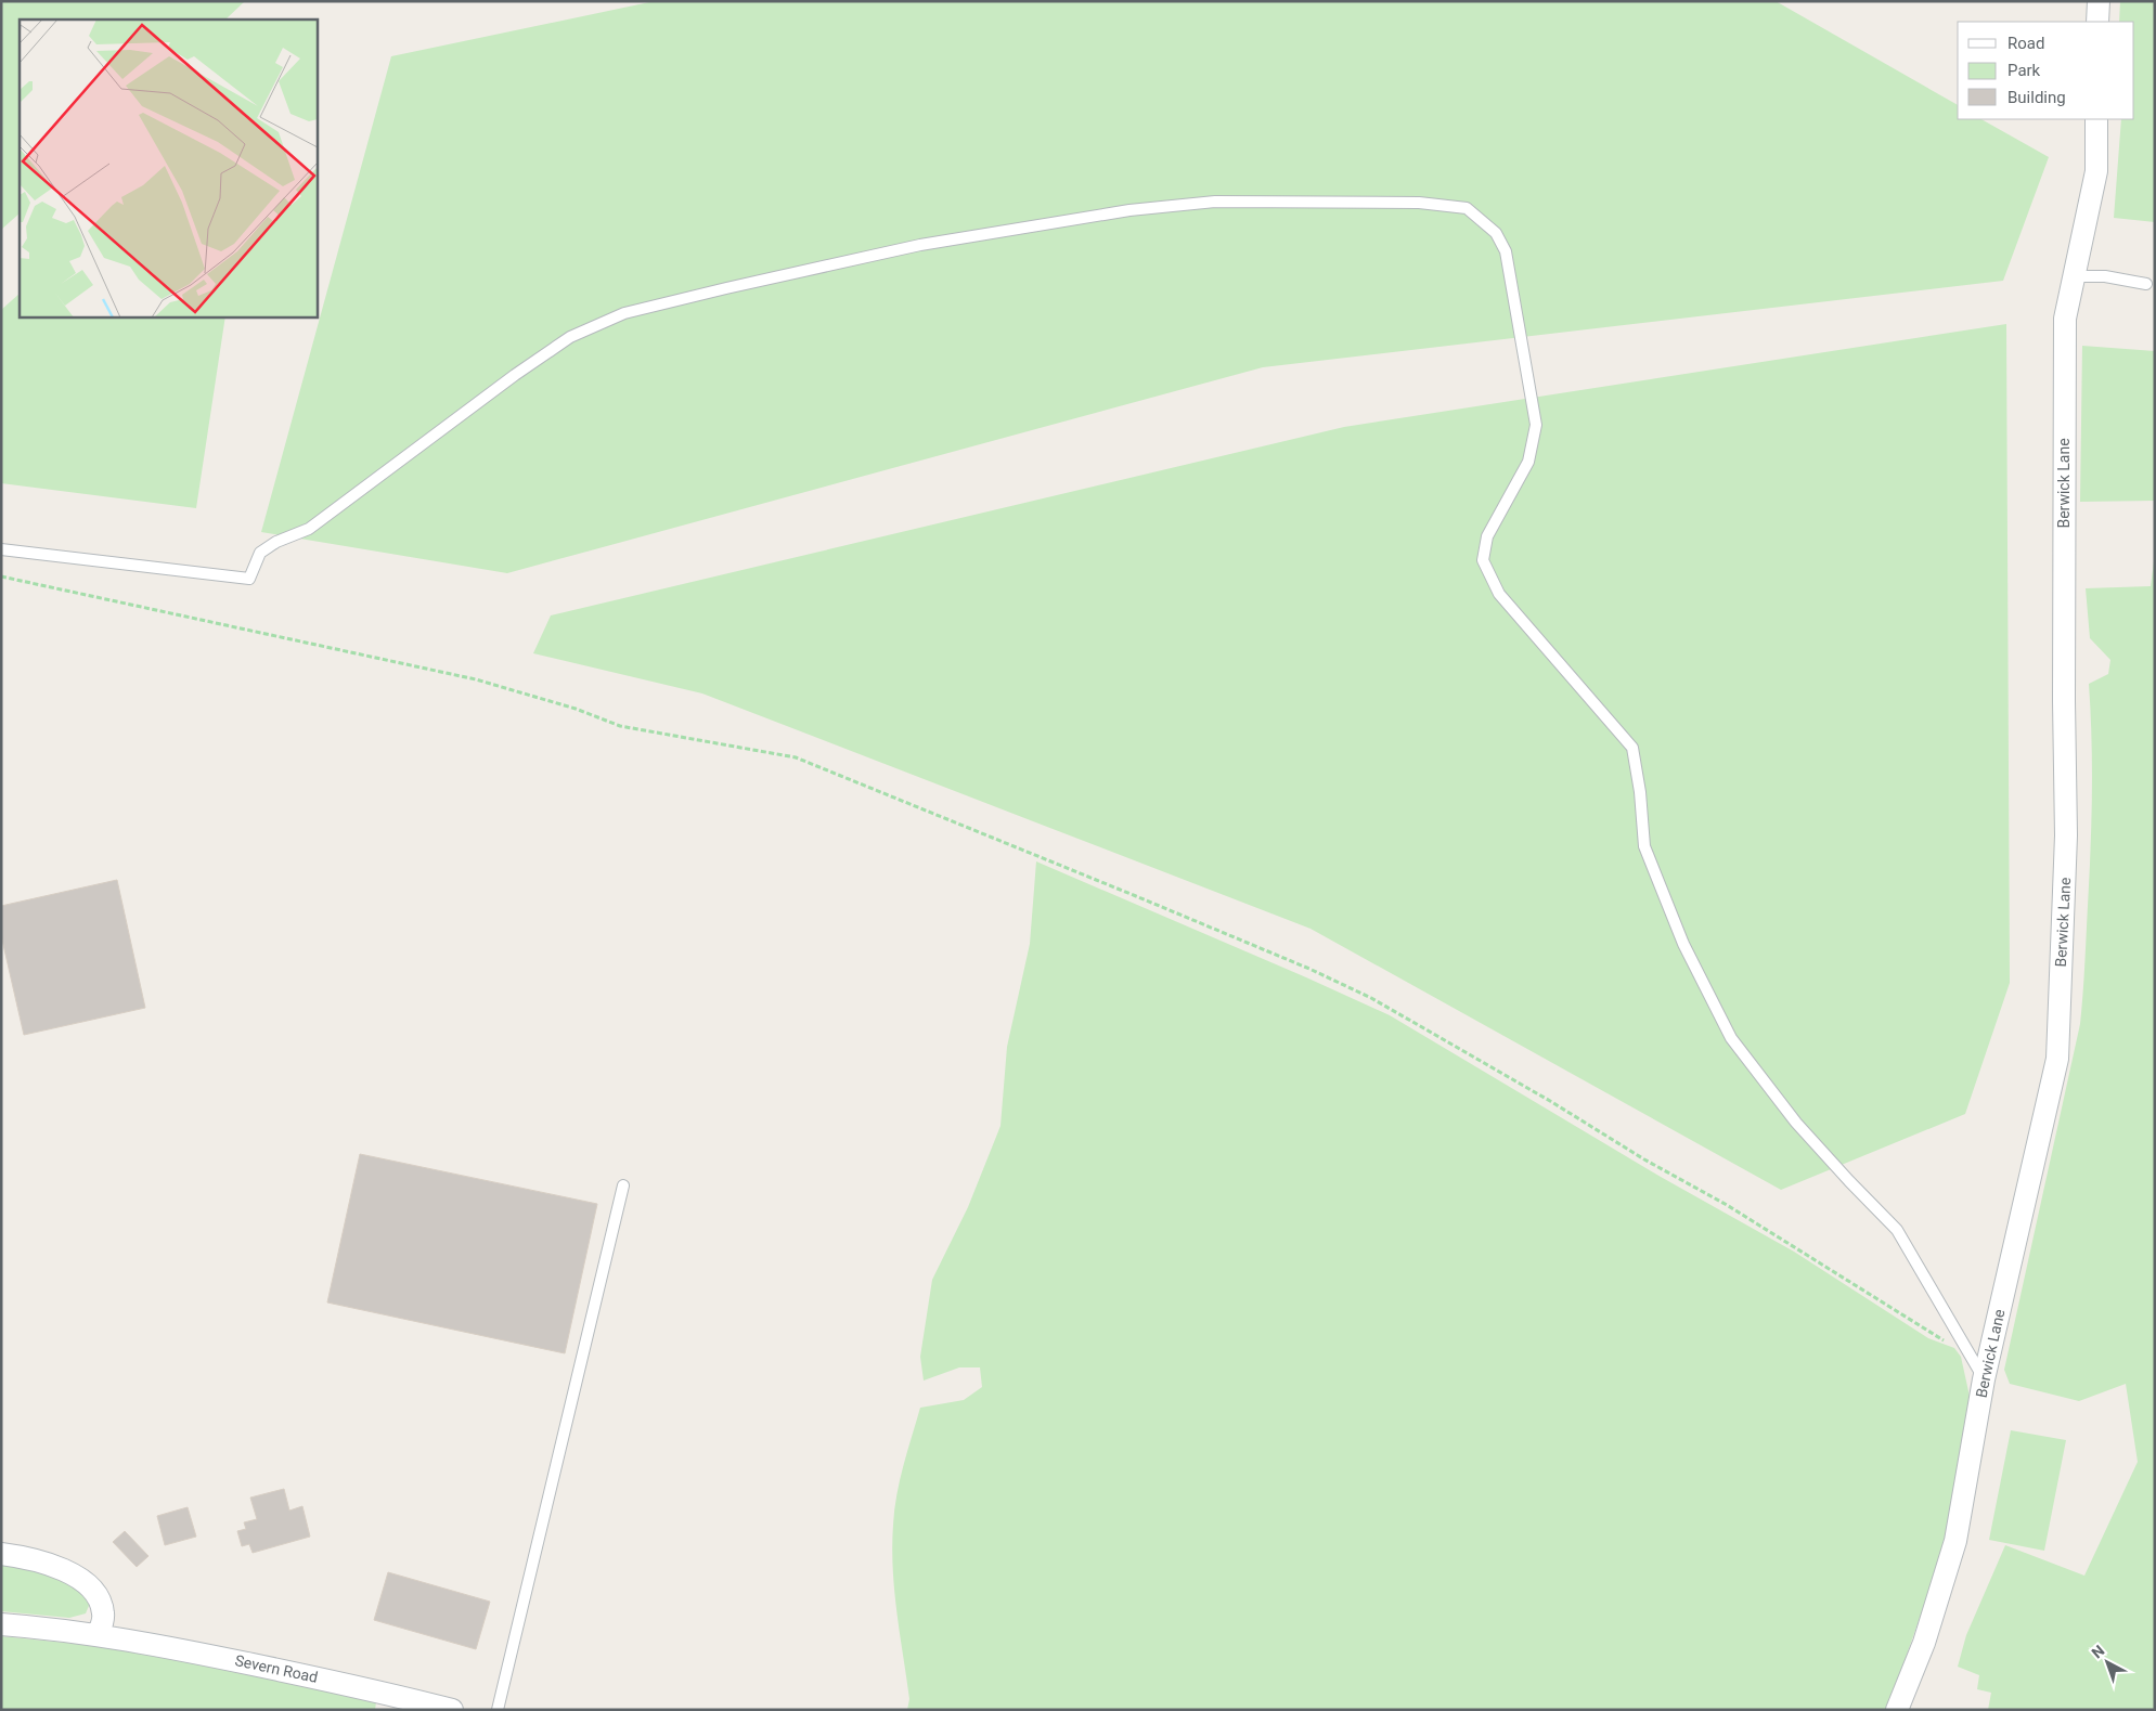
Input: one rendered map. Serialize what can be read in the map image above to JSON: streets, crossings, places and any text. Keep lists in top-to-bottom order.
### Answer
{
  "streets": {
    "street": ["Berwick Lane", "Severn Road"]
  },
  "legend": ["Road", "Park", "Building"],
  "north": "top left"
}
